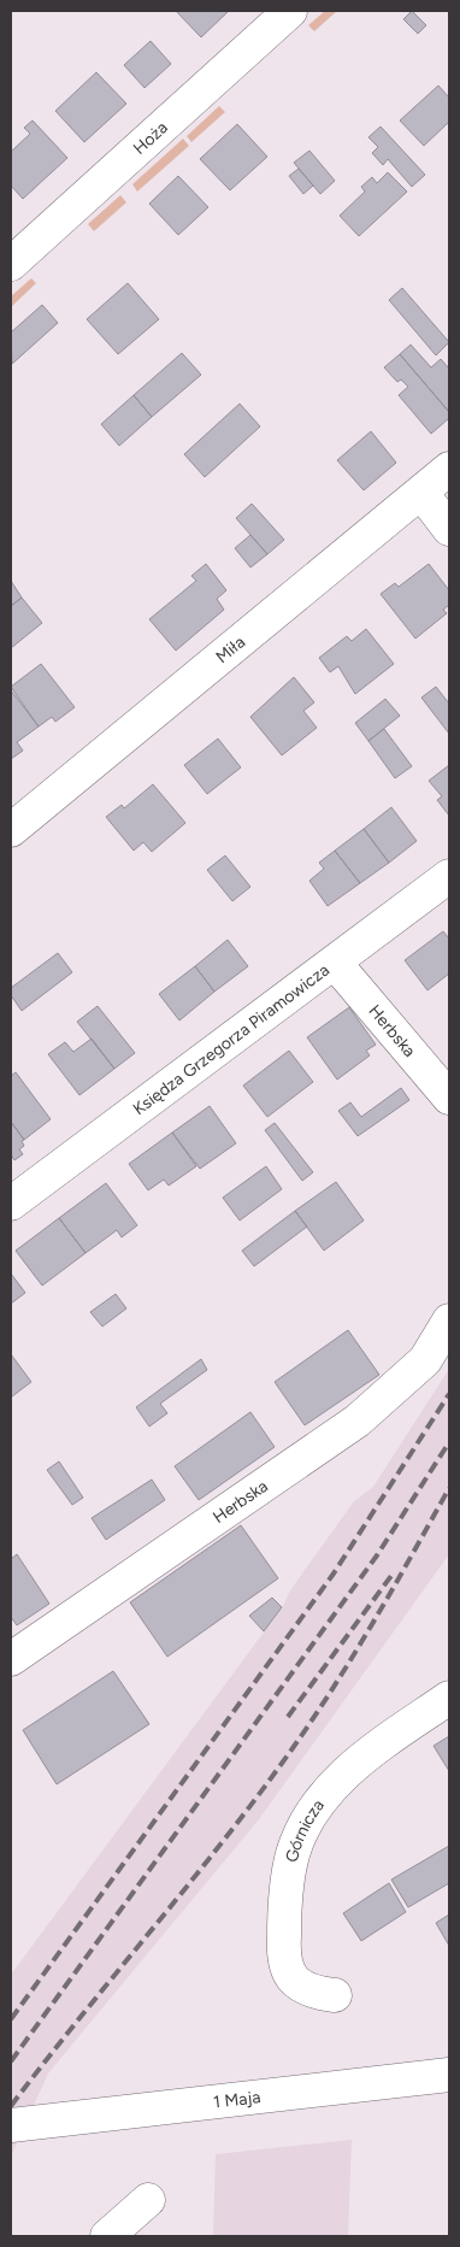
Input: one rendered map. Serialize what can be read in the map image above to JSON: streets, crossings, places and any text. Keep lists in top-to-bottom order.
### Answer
{
  "streets": {
    "street": [
      "Hoża",
      "Miła",
      "Herbska",
      "Księdza Grzegorza Piramowicza",
      "Górnicza",
      "1 Maja"
    ]
  },
  "crossings": [
    ["Herbska", "Księdza Grzegorza Piramowicza"]
  ]
}
